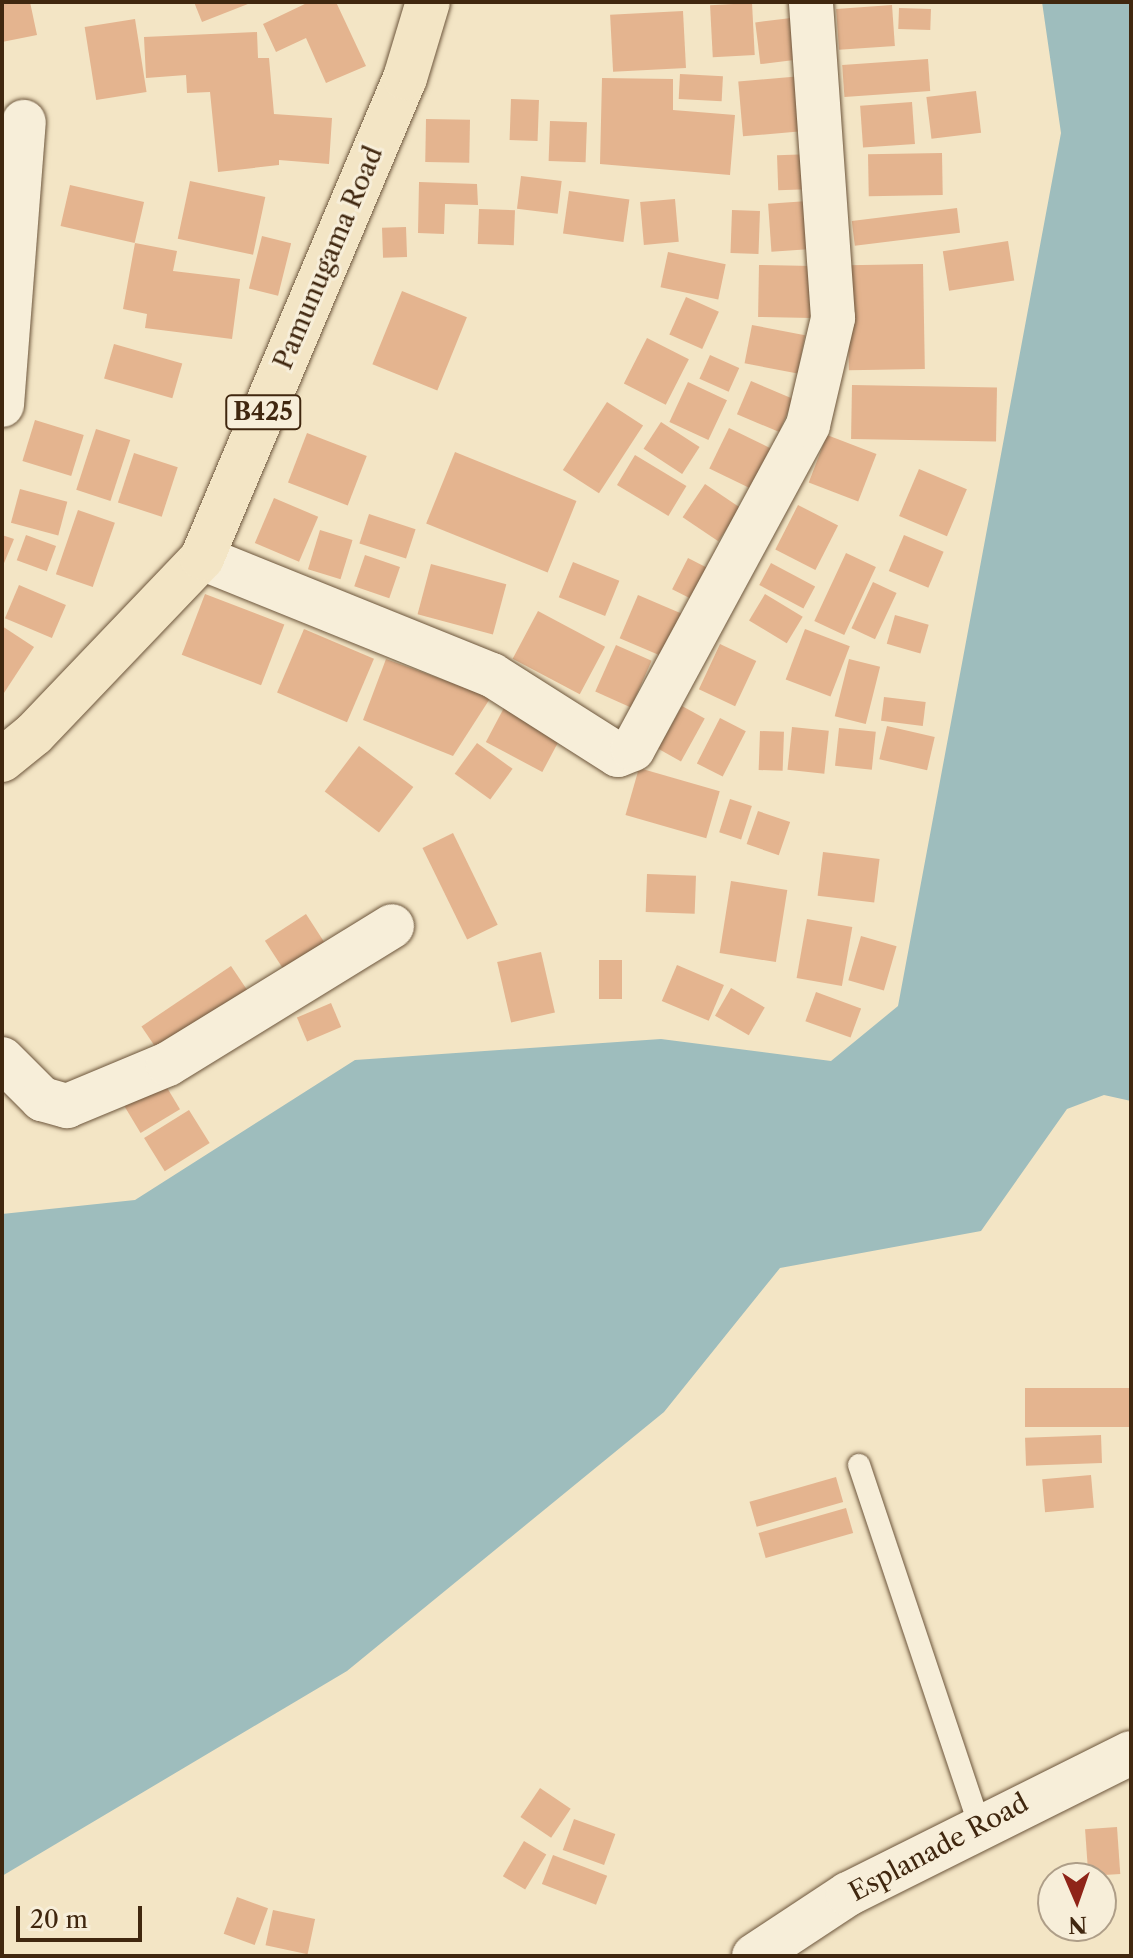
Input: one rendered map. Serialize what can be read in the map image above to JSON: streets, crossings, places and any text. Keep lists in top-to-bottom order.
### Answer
{
  "streets": {
    "main road": ["Pamunugama Road", "B425"],
    "street": ["Esplanade Road"]
  },
  "scale_bar": "20 m",
  "north": "bottom"
}
